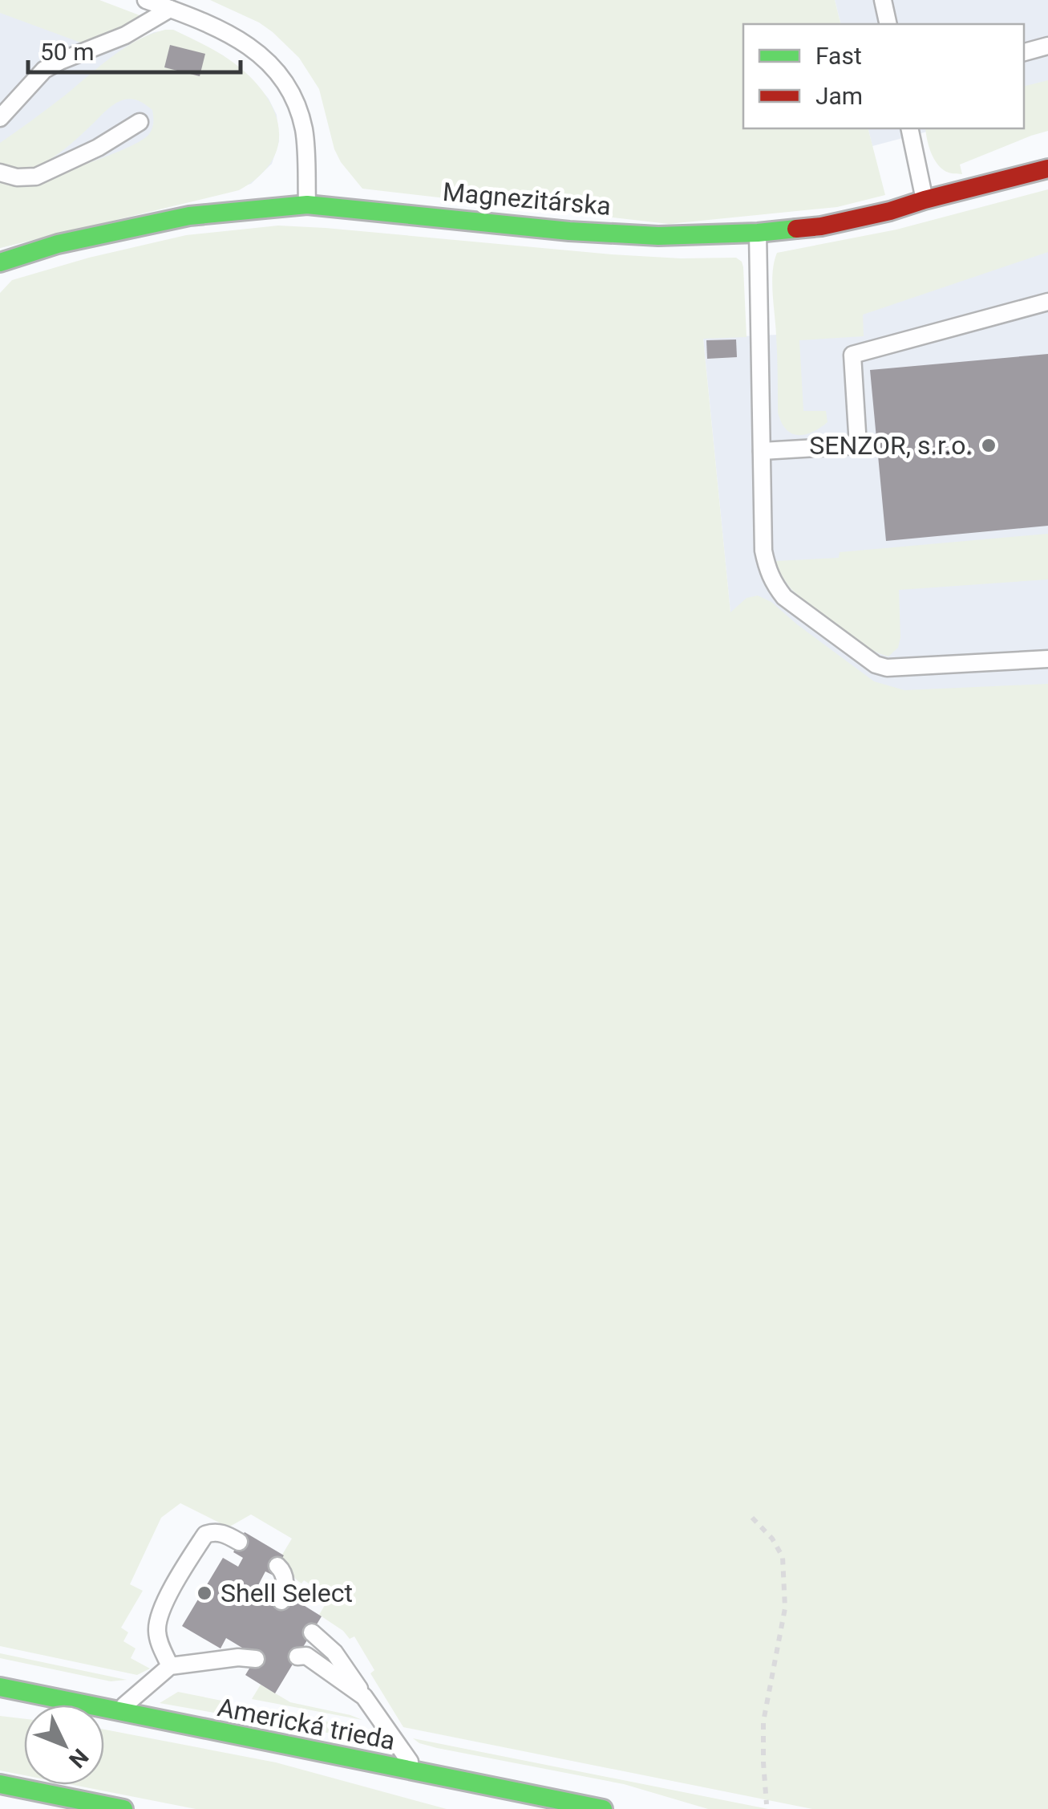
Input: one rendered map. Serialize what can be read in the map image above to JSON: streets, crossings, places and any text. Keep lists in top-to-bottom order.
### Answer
{
  "streets": {
    "street": ["Magnezitárska", "Americká trieda"]
  },
  "places": ["SENZOR, s.r.o.", "Shell Select"],
  "legend": ["Fast", "Jam"],
  "scale_bar": "50 m",
  "north": "bottom right"
}
